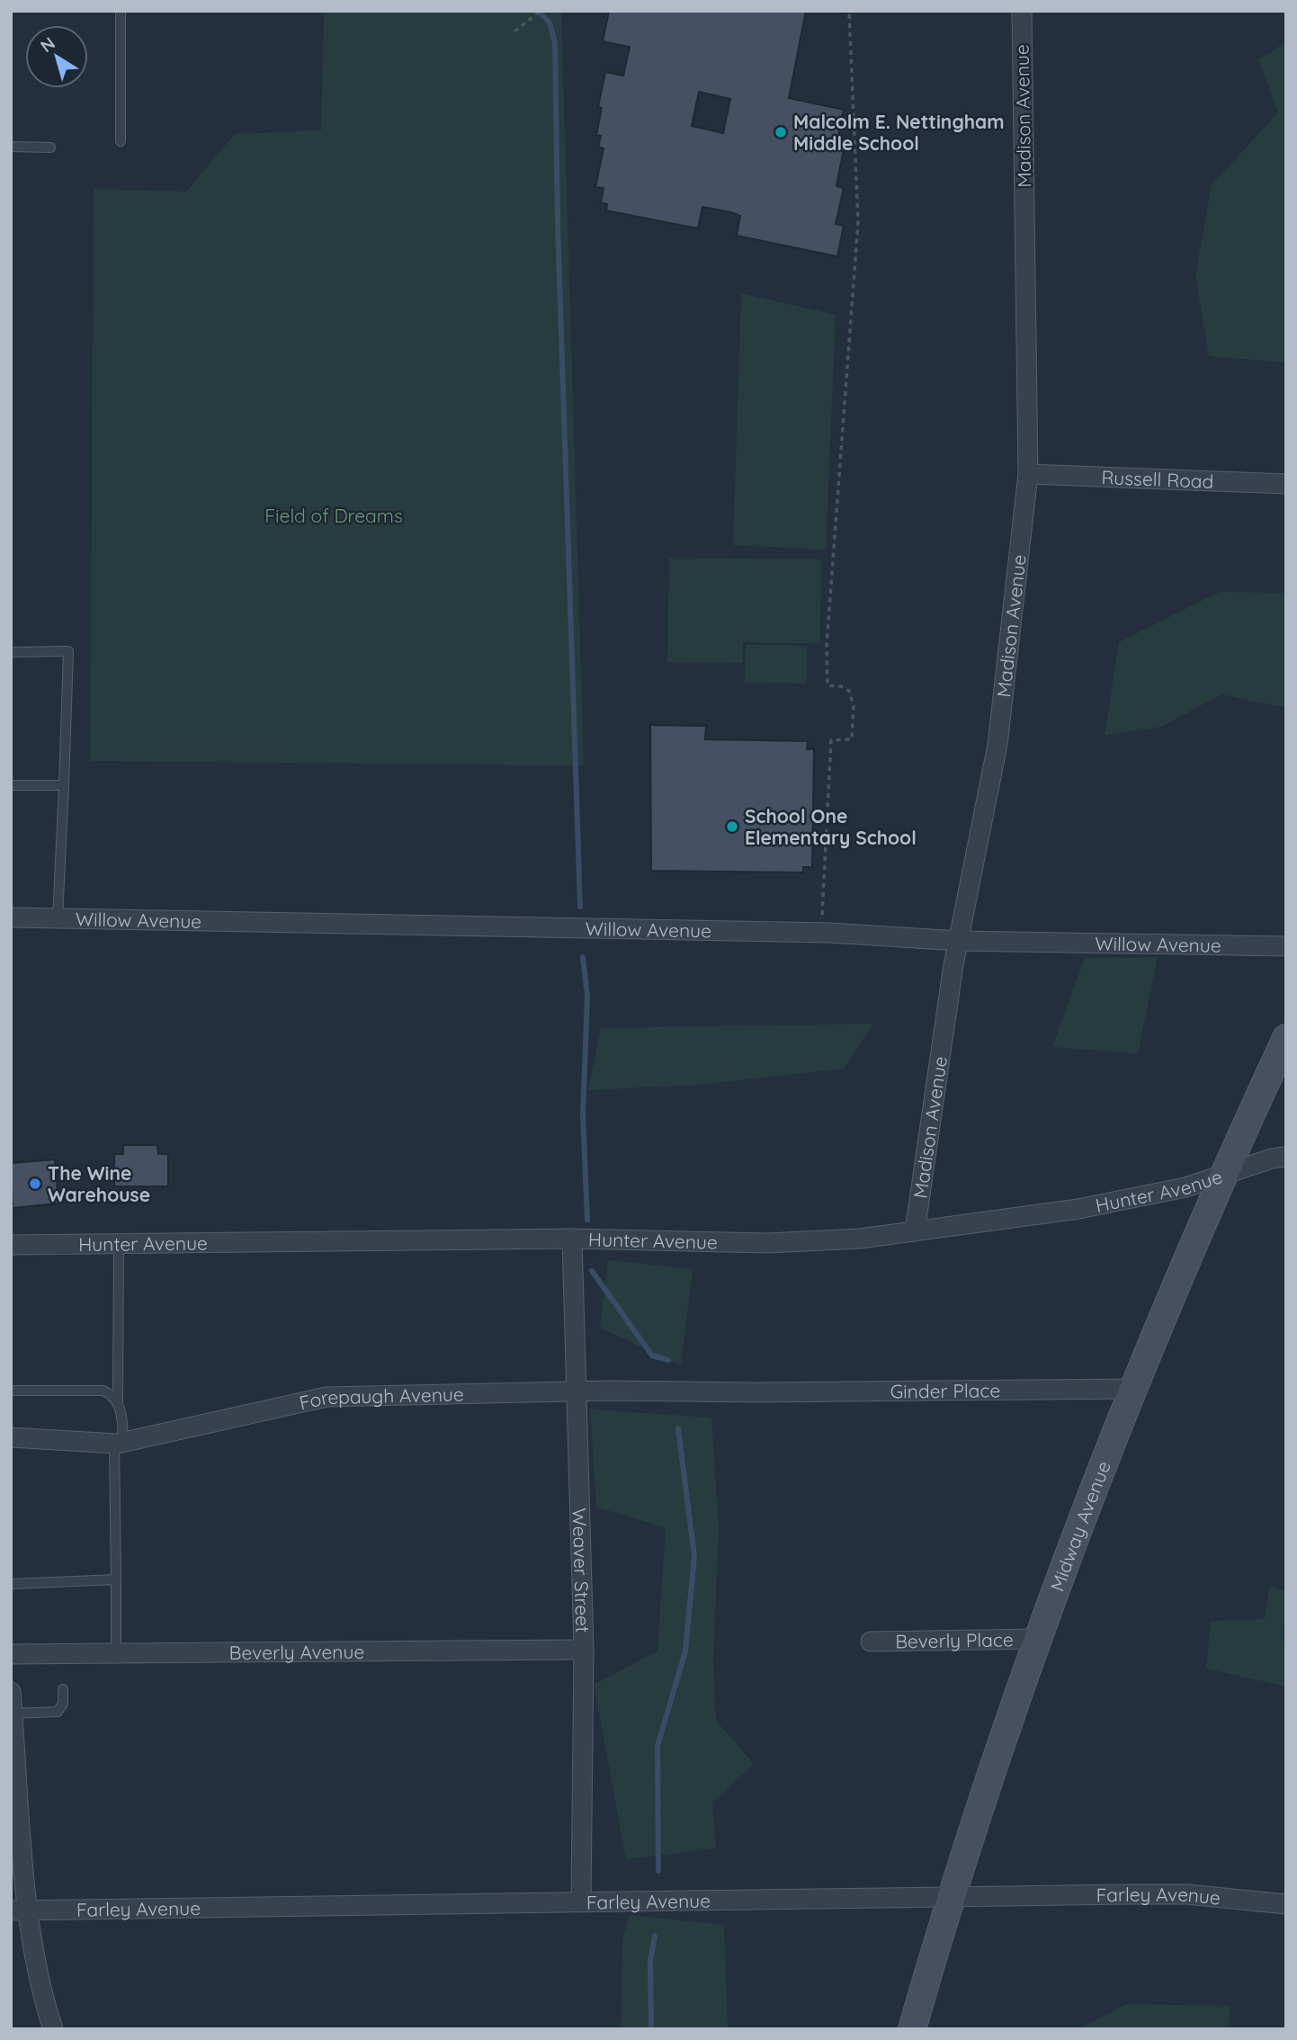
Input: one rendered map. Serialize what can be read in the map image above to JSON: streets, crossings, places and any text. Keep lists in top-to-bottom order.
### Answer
{
  "streets": {
    "street": [
      "Madison Avenue",
      "Russell Road",
      "Willow Avenue",
      "Hunter Avenue",
      "Ginder Place",
      "Forepaugh Avenue",
      "Midway Avenue",
      "Weaver Street",
      "Beverly Place",
      "Beverly Avenue",
      "Farley Avenue"
    ]
  },
  "crossings": [
    ["Madison Avenue", "Russell Road"],
    ["Madison Avenue", "Willow Avenue"],
    ["Madison Avenue", "Hunter Avenue"],
    ["Hunter Avenue", "Midway Avenue"],
    ["Hunter Avenue", "Weaver Street"],
    ["Ginder Place", "Forepaugh Avenue"],
    ["Ginder Place", "Midway Avenue"],
    ["Forepaugh Avenue", "Weaver Street"],
    ["Midway Avenue", "Beverly Place"],
    ["Midway Avenue", "Farley Avenue"],
    ["Weaver Street", "Beverly Avenue"],
    ["Weaver Street", "Farley Avenue"]
  ],
  "parks": ["Field of Dreams"],
  "places": ["Malcolm E. Nettingham Middle School", "School One Elementary School", "The Wine Warehouse"],
  "north": "top left"
}
